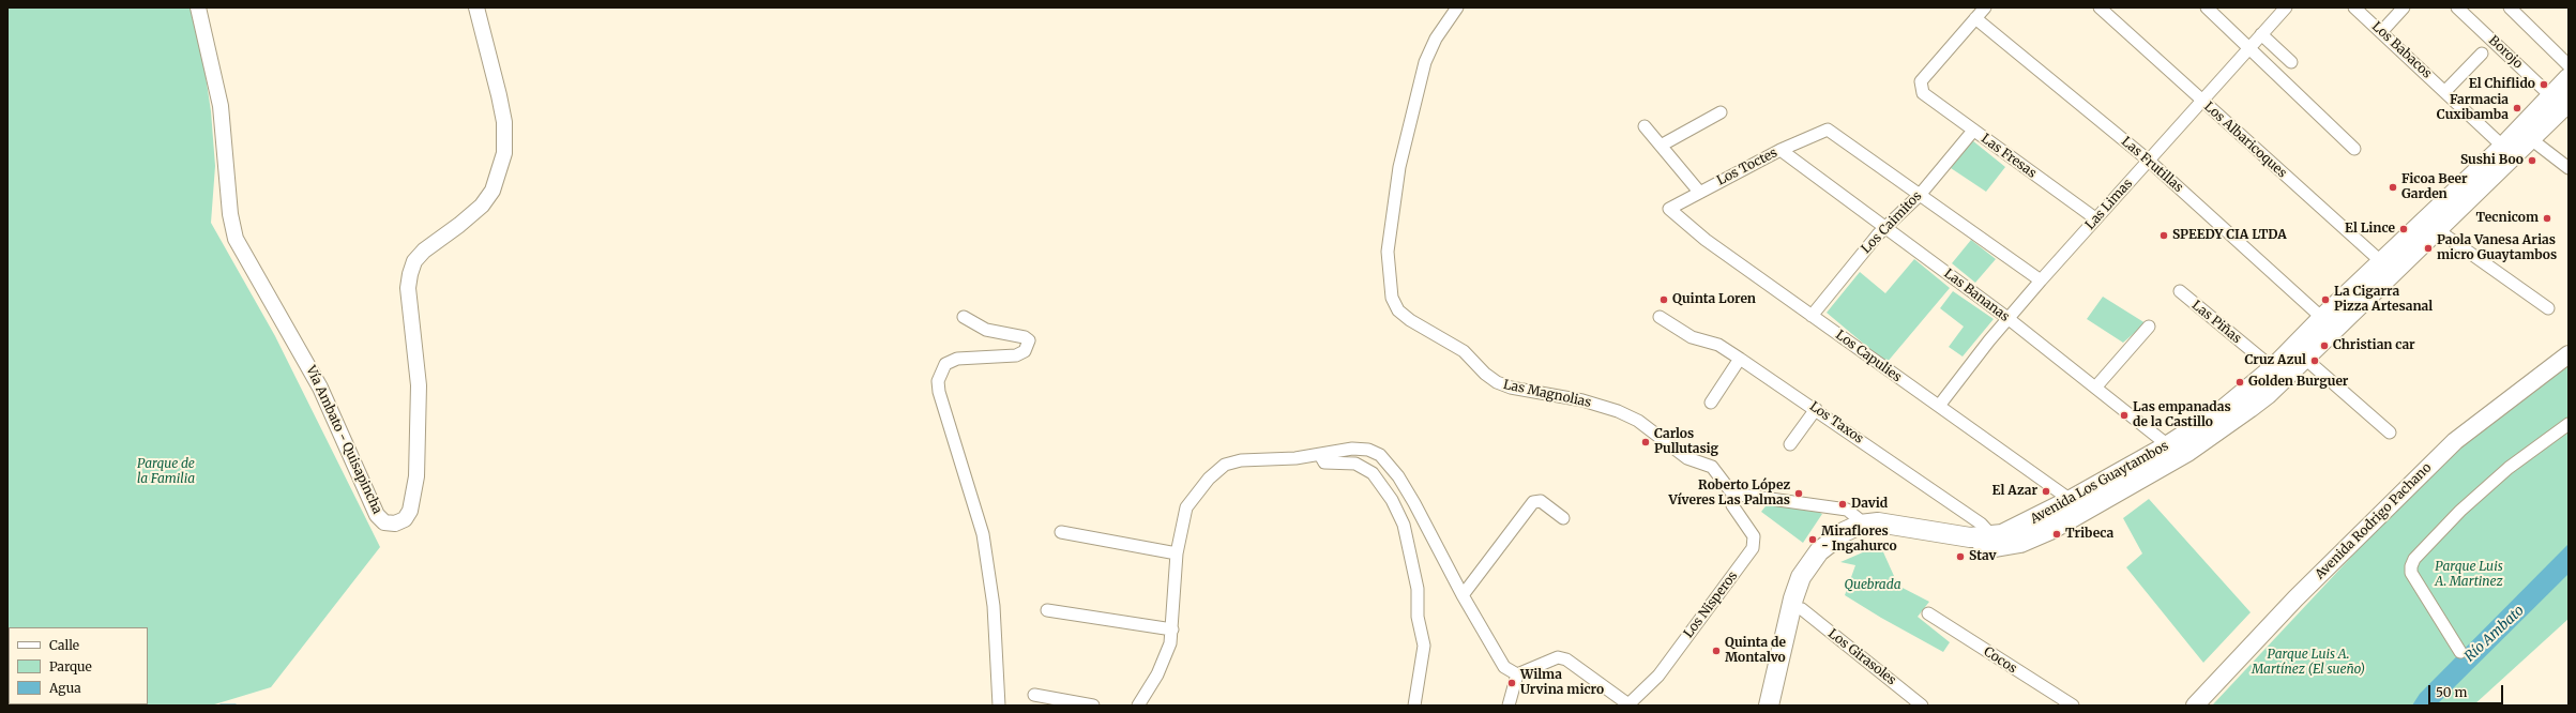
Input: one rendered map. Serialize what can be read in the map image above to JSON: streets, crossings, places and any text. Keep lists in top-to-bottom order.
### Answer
{
  "streets": {
    "main road": ["Avenida Los Guaytambos", "Avenida Rodrigo Pachano"],
    "street": [
      "Los Babacos",
      "Borojo",
      "Los Albaricoques",
      "Las Fresas",
      "Las Frutillas",
      "Los Toctes",
      "Las Limas",
      "Los Caimitos",
      "Las Bananas",
      "Las Piñas",
      "Los Capulies",
      "Las Magnolias",
      "Los Taxos",
      "Vía Ambato - Quisapincha",
      "Los Nisperos",
      "Los Girasoles",
      "Cocos"
    ]
  },
  "crossings": [
    ["Los Babacos", "Avenida Los Guaytambos"],
    ["Borojo", "Avenida Los Guaytambos"],
    ["Los Albaricoques", "Las Limas"],
    ["Los Albaricoques", "Avenida Los Guaytambos"],
    ["Las Fresas", "Las Frutillas"],
    ["Las Fresas", "Las Limas"],
    ["Las Fresas", "Los Caimitos"],
    ["Las Frutillas", "Las Limas"],
    ["Las Frutillas", "Avenida Los Guaytambos"],
    ["Los Toctes", "Los Caimitos"],
    ["Los Toctes", "Las Bananas"],
    ["Los Toctes", "Los Capulies"],
    ["Las Limas", "Las Bananas"],
    ["Las Limas", "Los Capulies"],
    ["Los Caimitos", "Las Bananas"],
    ["Los Caimitos", "Los Capulies"],
    ["Las Bananas", "Avenida Los Guaytambos"],
    ["Las Piñas", "Avenida Los Guaytambos"],
    ["Los Capulies", "Avenida Los Guaytambos"],
    ["Las Magnolias", "Los Nisperos"],
    ["Los Taxos", "Avenida Los Guaytambos"]
  ],
  "water": ["Río Ambato"],
  "parks": [
    "Parque de la Familia",
    "Parque Luis A. Martinez",
    "Quebrada",
    "Parque Luis A. Martínez (El sueño)"
  ],
  "places": [
    "El Chiflido",
    "Farmacia Cuxibamba",
    "Sushi Boo",
    "Ficoa Beer Garden",
    "Tecnicom",
    "El Lince",
    "SPEEDY CIA LTDA",
    "Paola Vanesa Arias micro Guaytambos",
    "Quinta Loren",
    "La Cigarra Pizza Artesanal",
    "Christian car",
    "Cruz Azul",
    "Golden Burguer",
    "Las empanadas de la Castillo",
    "Carlos Pullutasig",
    "El Azar",
    "Roberto López Víveres Las Palmas",
    "David",
    "Tribeca",
    "Miraflores - Ingahurco",
    "Stav",
    "Quinta de Montalvo",
    "Wilma Urvina micro"
  ],
  "legend": ["Calle", "Parque", "Agua"],
  "scale_bar": "50 m"
}
